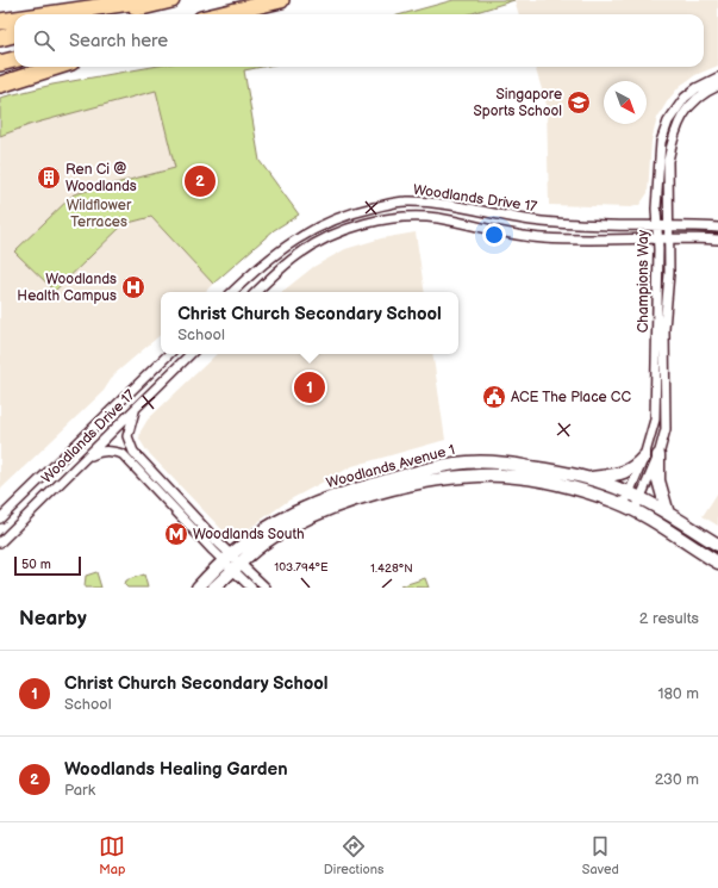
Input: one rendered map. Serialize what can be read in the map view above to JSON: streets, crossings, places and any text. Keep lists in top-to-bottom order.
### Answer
{
  "streets": {
    "street": ["Woodlands Drive 17", "Champions Way", "Woodlands Avenue 1"]
  },
  "crossings": [
    ["Woodlands Drive 17", "Champions Way"],
    ["Champions Way", "Woodlands Avenue 1"]
  ],
  "parks": ["Wildflower Terraces"],
  "places": {
    "school or university": ["Singapore Sports School"],
    "building": ["Ren Ci @ Woodlands"],
    "hospital": ["Woodlands Health Campus"],
    "public building": ["ACE The Place CC"],
    "metro station": ["Woodlands South"]
  },
  "scale_bar": "50 m",
  "north": "bottom right",
  "page": {
    "search": "Search here",
    "pins": ["2", "1"],
    "popup": ["Christ Church Secondary School", "School"],
    "scale": "50 m",
    "heading": ["Nearby", "2 results"],
    "list": [
      {
        "mark": "1",
        "name": "Christ Church Secondary School",
        "note": "School",
        "value": "180 m"
      },
      {
        "mark": "2",
        "name": "Woodlands Healing Garden",
        "note": "Park",
        "value": "230 m"
      }
    ],
    "nav": ["Map", "Directions", "Saved"]
  },
  "coordinates": ["103.794°E", "1.428°N"]
}
